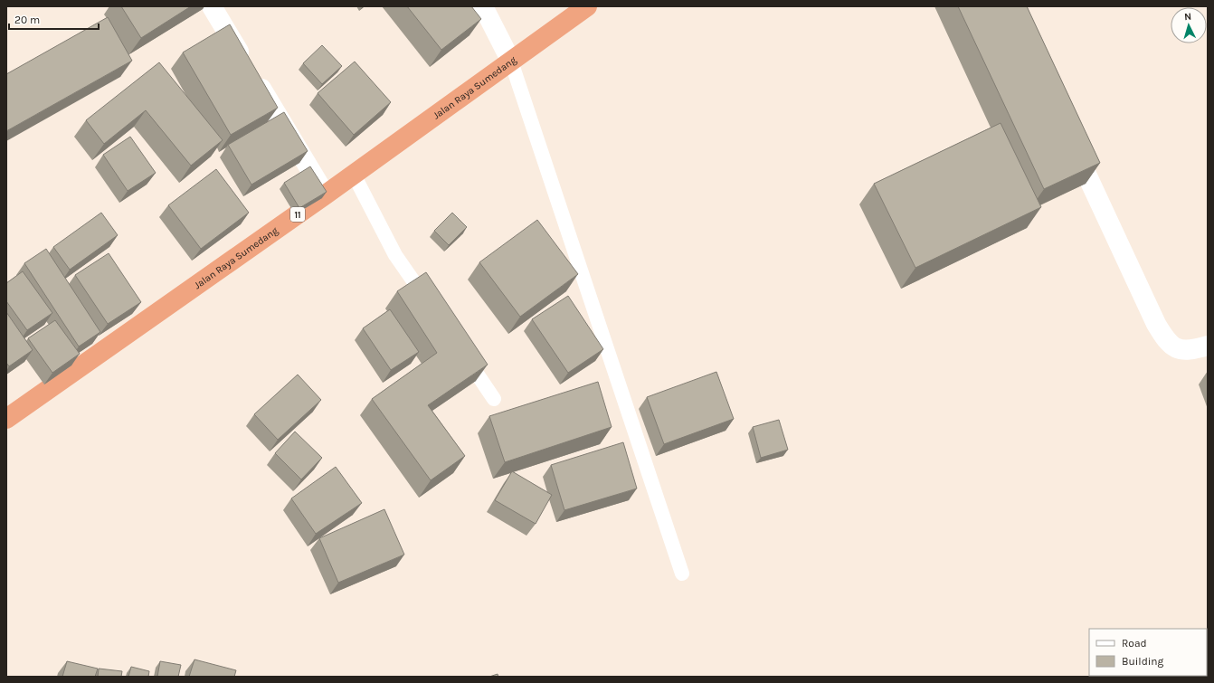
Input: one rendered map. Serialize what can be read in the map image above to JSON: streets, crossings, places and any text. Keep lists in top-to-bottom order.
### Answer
{
  "streets": {
    "highway": ["Jalan Raya Sumedang", "11"]
  },
  "legend": ["Road", "Building"],
  "scale_bar": "20 m",
  "north": "top"
}
